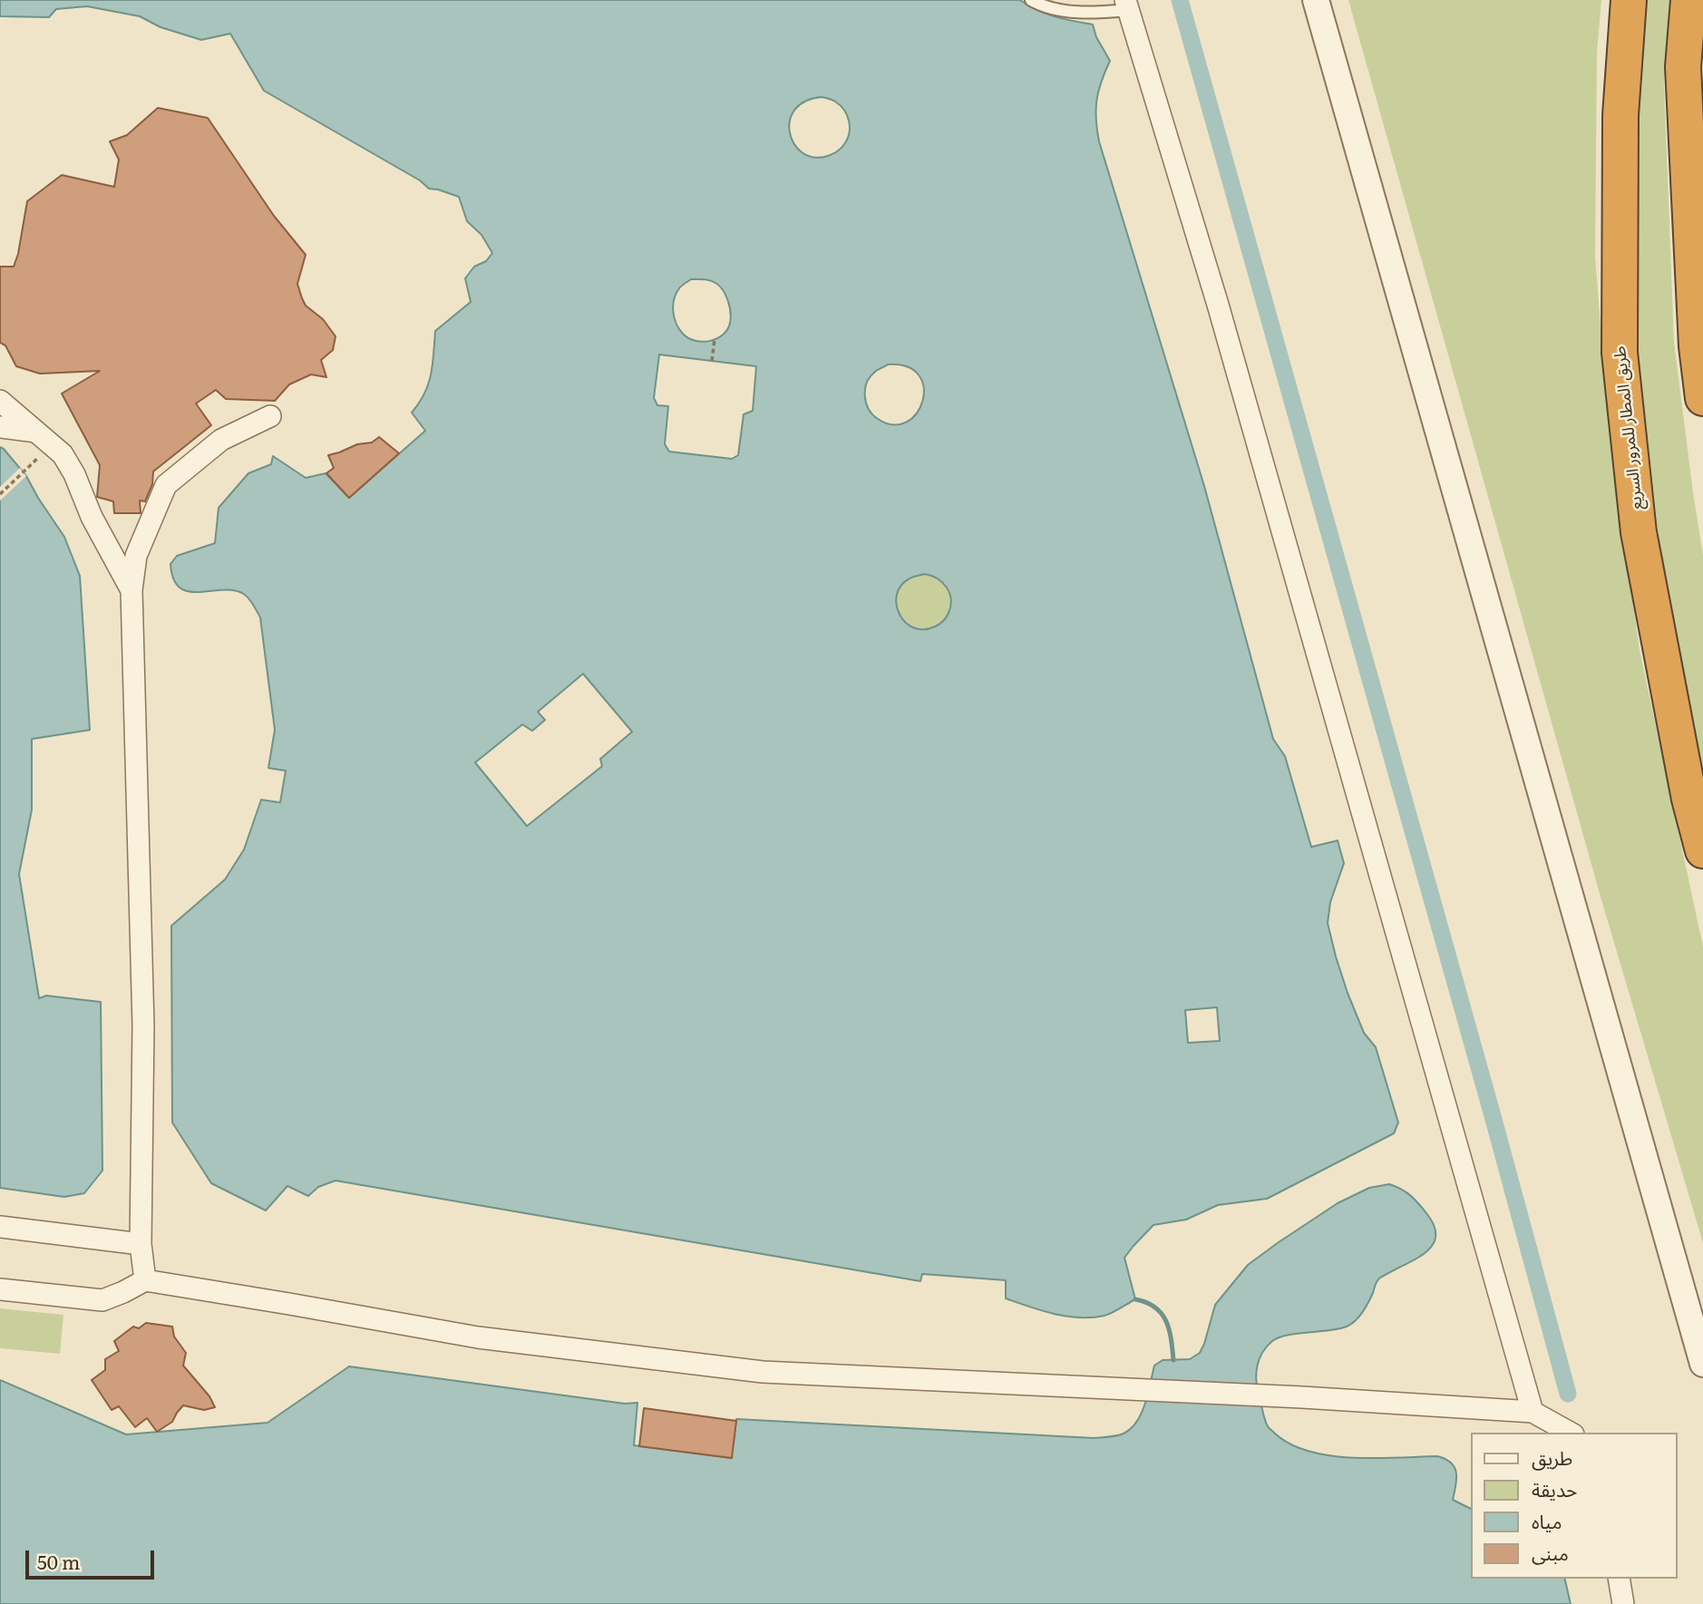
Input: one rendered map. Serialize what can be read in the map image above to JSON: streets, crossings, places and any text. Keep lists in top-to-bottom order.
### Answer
{
  "streets": {
    "highway": ["طريق المطار للمرور السريع"]
  },
  "legend": [
    "طريق",
    "حديقة",
    "مياه",
    "مبنى"
  ],
  "scale_bar": "50 m"
}
